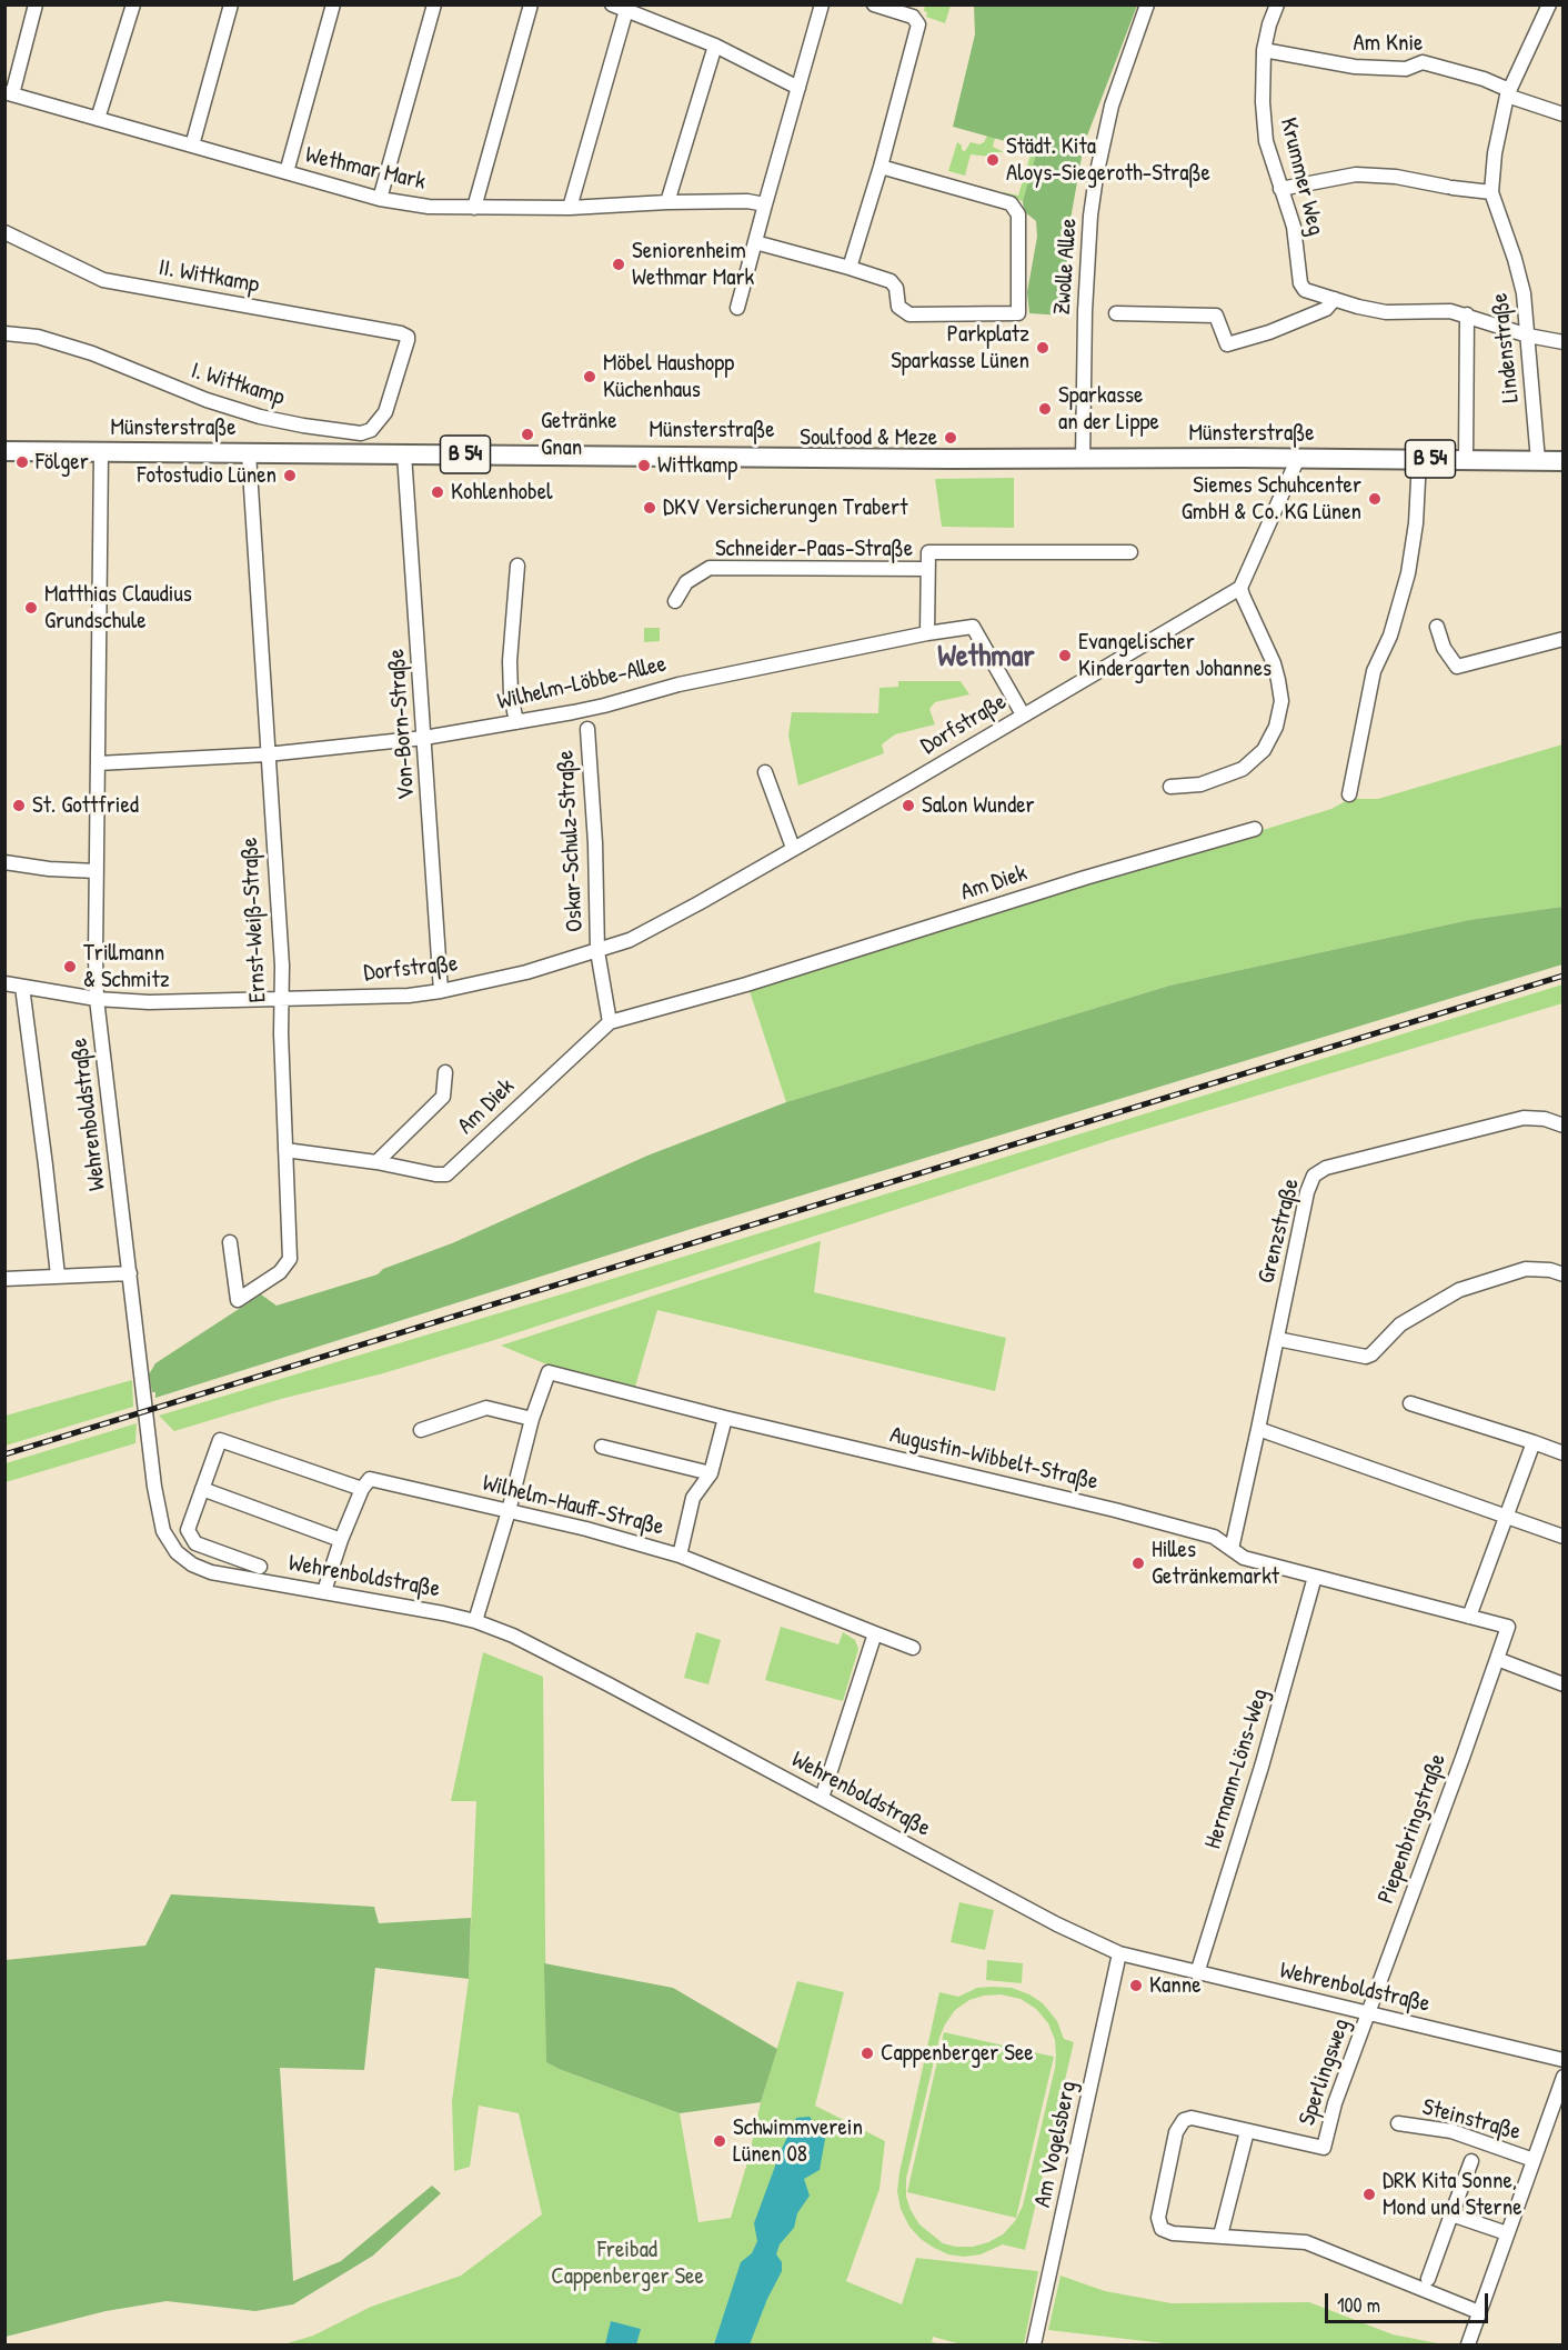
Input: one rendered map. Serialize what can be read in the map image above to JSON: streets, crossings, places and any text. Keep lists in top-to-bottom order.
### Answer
{
  "streets": {
    "main road": ["Münsterstraße", "B 54"],
    "street": [
      "Am Knie",
      "Wethmar Mark",
      "Krummer Weg",
      "Zwolle Allee",
      "II. Wittkamp",
      "Lindenstraße",
      "I. Wittkamp",
      "Schneider-Paas-Straße",
      "Wilhelm-Löbbe-Allee",
      "Von-Born-Straße",
      "Dorfstraße",
      "Oskar-Schulz-Straße",
      "Am Diek",
      "Ernst-Weiß-Straße",
      "Wehrenboldstraße",
      "Grenzstraße",
      "Augustin-Wibbelt-Straße",
      "Wilhelm-Hauff-Straße",
      "Hermann-Löns-Weg",
      "Piepenbringstraße",
      "Sperlingsweg",
      "Steinstraße",
      "Am Vogelsberg"
    ]
  },
  "crossings": [
    ["Am Knie", "Krummer Weg"],
    ["Am Knie", "Lindenstraße"],
    ["Zwolle Allee", "Münsterstraße"],
    ["II. Wittkamp", "I. Wittkamp"],
    ["Lindenstraße", "Münsterstraße"],
    ["Münsterstraße", "Von-Born-Straße"],
    ["Münsterstraße", "Ernst-Weiß-Straße"],
    ["Münsterstraße", "Wehrenboldstraße"],
    ["Schneider-Paas-Straße", "Wilhelm-Löbbe-Allee"],
    ["Wilhelm-Löbbe-Allee", "Von-Born-Straße"],
    ["Wilhelm-Löbbe-Allee", "Dorfstraße"],
    ["Wilhelm-Löbbe-Allee", "Ernst-Weiß-Straße"],
    ["Wilhelm-Löbbe-Allee", "Wehrenboldstraße"],
    ["Von-Born-Straße", "Dorfstraße"],
    ["Dorfstraße", "Oskar-Schulz-Straße"],
    ["Dorfstraße", "Ernst-Weiß-Straße"],
    ["Dorfstraße", "Wehrenboldstraße"],
    ["Oskar-Schulz-Straße", "Am Diek"],
    ["Am Diek", "Ernst-Weiß-Straße"],
    ["Wehrenboldstraße", "Augustin-Wibbelt-Straße"],
    ["Wehrenboldstraße", "Hermann-Löns-Weg"],
    ["Wehrenboldstraße", "Piepenbringstraße"],
    ["Wehrenboldstraße", "Sperlingsweg"],
    ["Wehrenboldstraße", "Am Vogelsberg"],
    ["Grenzstraße", "Augustin-Wibbelt-Straße"],
    ["Augustin-Wibbelt-Straße", "Wilhelm-Hauff-Straße"],
    ["Augustin-Wibbelt-Straße", "Hermann-Löns-Weg"],
    ["Augustin-Wibbelt-Straße", "Piepenbringstraße"],
    ["Piepenbringstraße", "Sperlingsweg"],
    ["Sperlingsweg", "Steinstraße"]
  ],
  "districts": ["Wethmar"],
  "parks": ["Freibad Cappenberger See"],
  "places": [
    "Städt. Kita Aloys-Siegeroth-Straße",
    "Seniorenheim Wethmar Mark",
    "Parkplatz Sparkasse Lünen",
    "Möbel Haushopp Küchenhaus",
    "Sparkasse an der Lippe",
    "Getränke Gnan",
    "Soulfood & Meze",
    "Fölger",
    "Wittkamp",
    "Fotostudio Lünen",
    "Kohlenhobel",
    "Siemes Schuhcenter GmbH & Co. KG Lünen",
    "DKV Versicherungen Trabert",
    "Matthias Claudius Grundschule",
    "Evangelischer Kindergarten Johannes",
    "St. Gottfried",
    "Salon Wunder",
    "Trillmann & Schmitz",
    "Hilles Getränkemarkt",
    "Kanne",
    "Cappenberger See",
    "Schwimmverein Lünen 08",
    "DRK Kita Sonne, Mond und Sterne"
  ],
  "scale_bar": "100 m"
}
